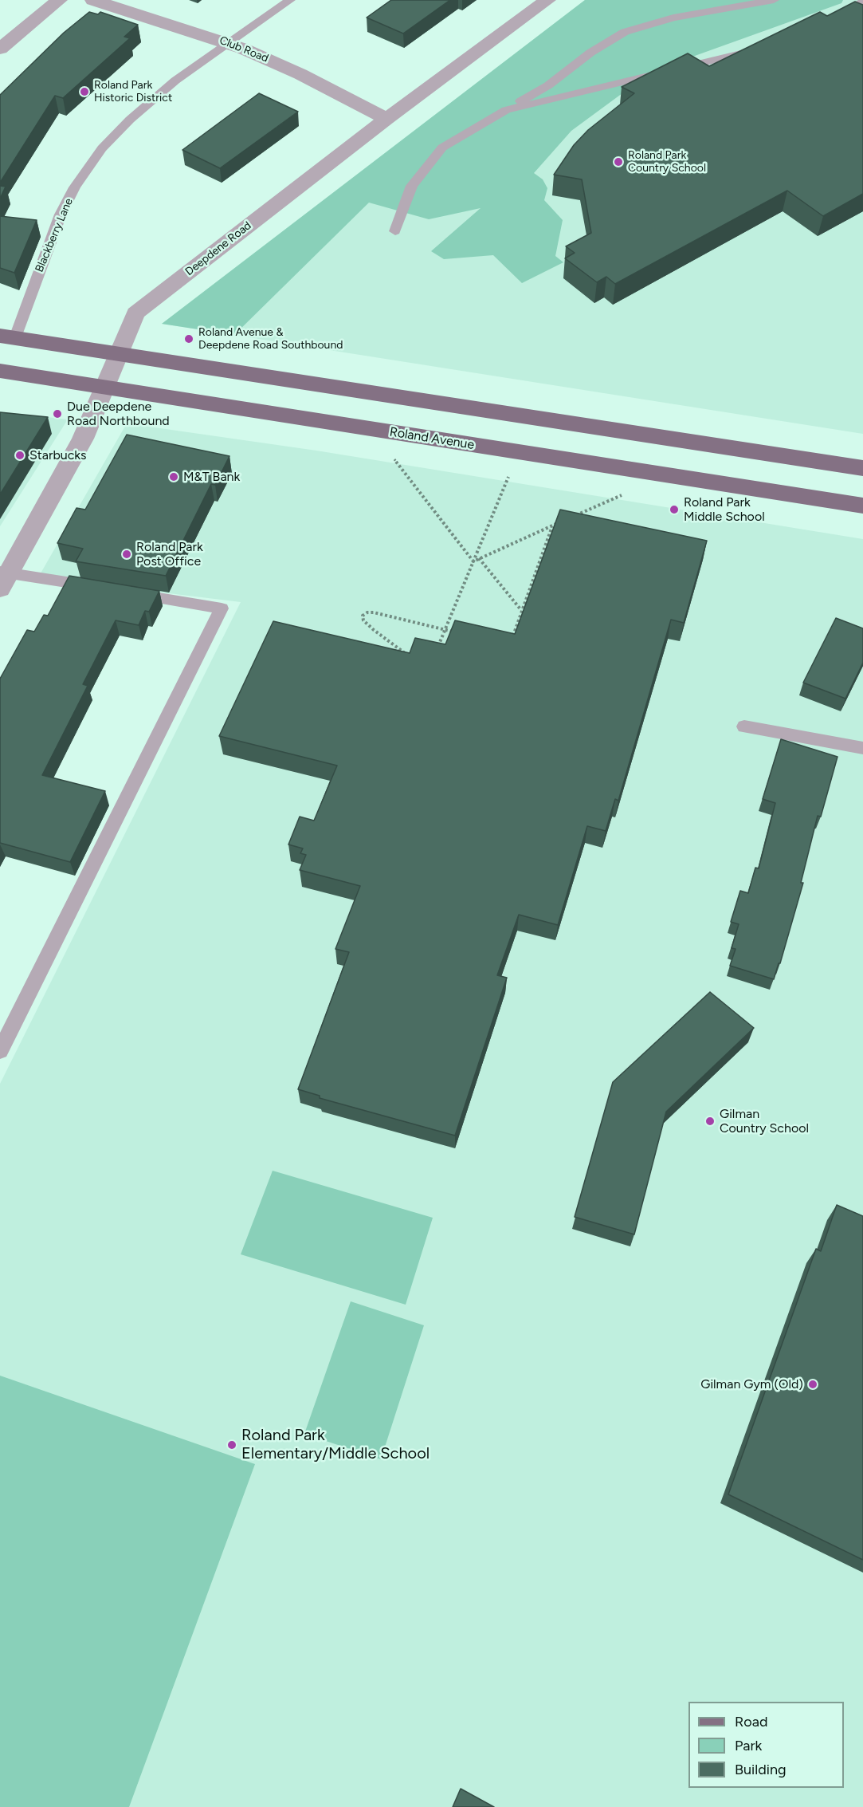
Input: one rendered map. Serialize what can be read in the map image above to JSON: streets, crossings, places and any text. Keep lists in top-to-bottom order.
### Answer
{
  "streets": {
    "main road": ["Roland Avenue"],
    "street": ["Club Road", "Deepdene Road"],
    "lane": ["Blackberry Lane"]
  },
  "crossings": [
    ["Club Road", "Blackberry Lane"],
    ["Club Road", "Deepdene Road"],
    ["Deepdene Road", "Roland Avenue"]
  ],
  "places": [
    "Roland Park Historic District",
    "Roland Park Country School",
    "Roland Avenue & Deepdene Road Southbound",
    "Due Deepdene Road Northbound",
    "Starbucks",
    "M&T Bank",
    "Roland Park Middle School",
    "Roland Park Post Office",
    "Gilman Country School",
    "Gilman Gym (Old)",
    "Roland Park Elementary/Middle School"
  ],
  "legend": ["Road", "Park", "Building"]
}
